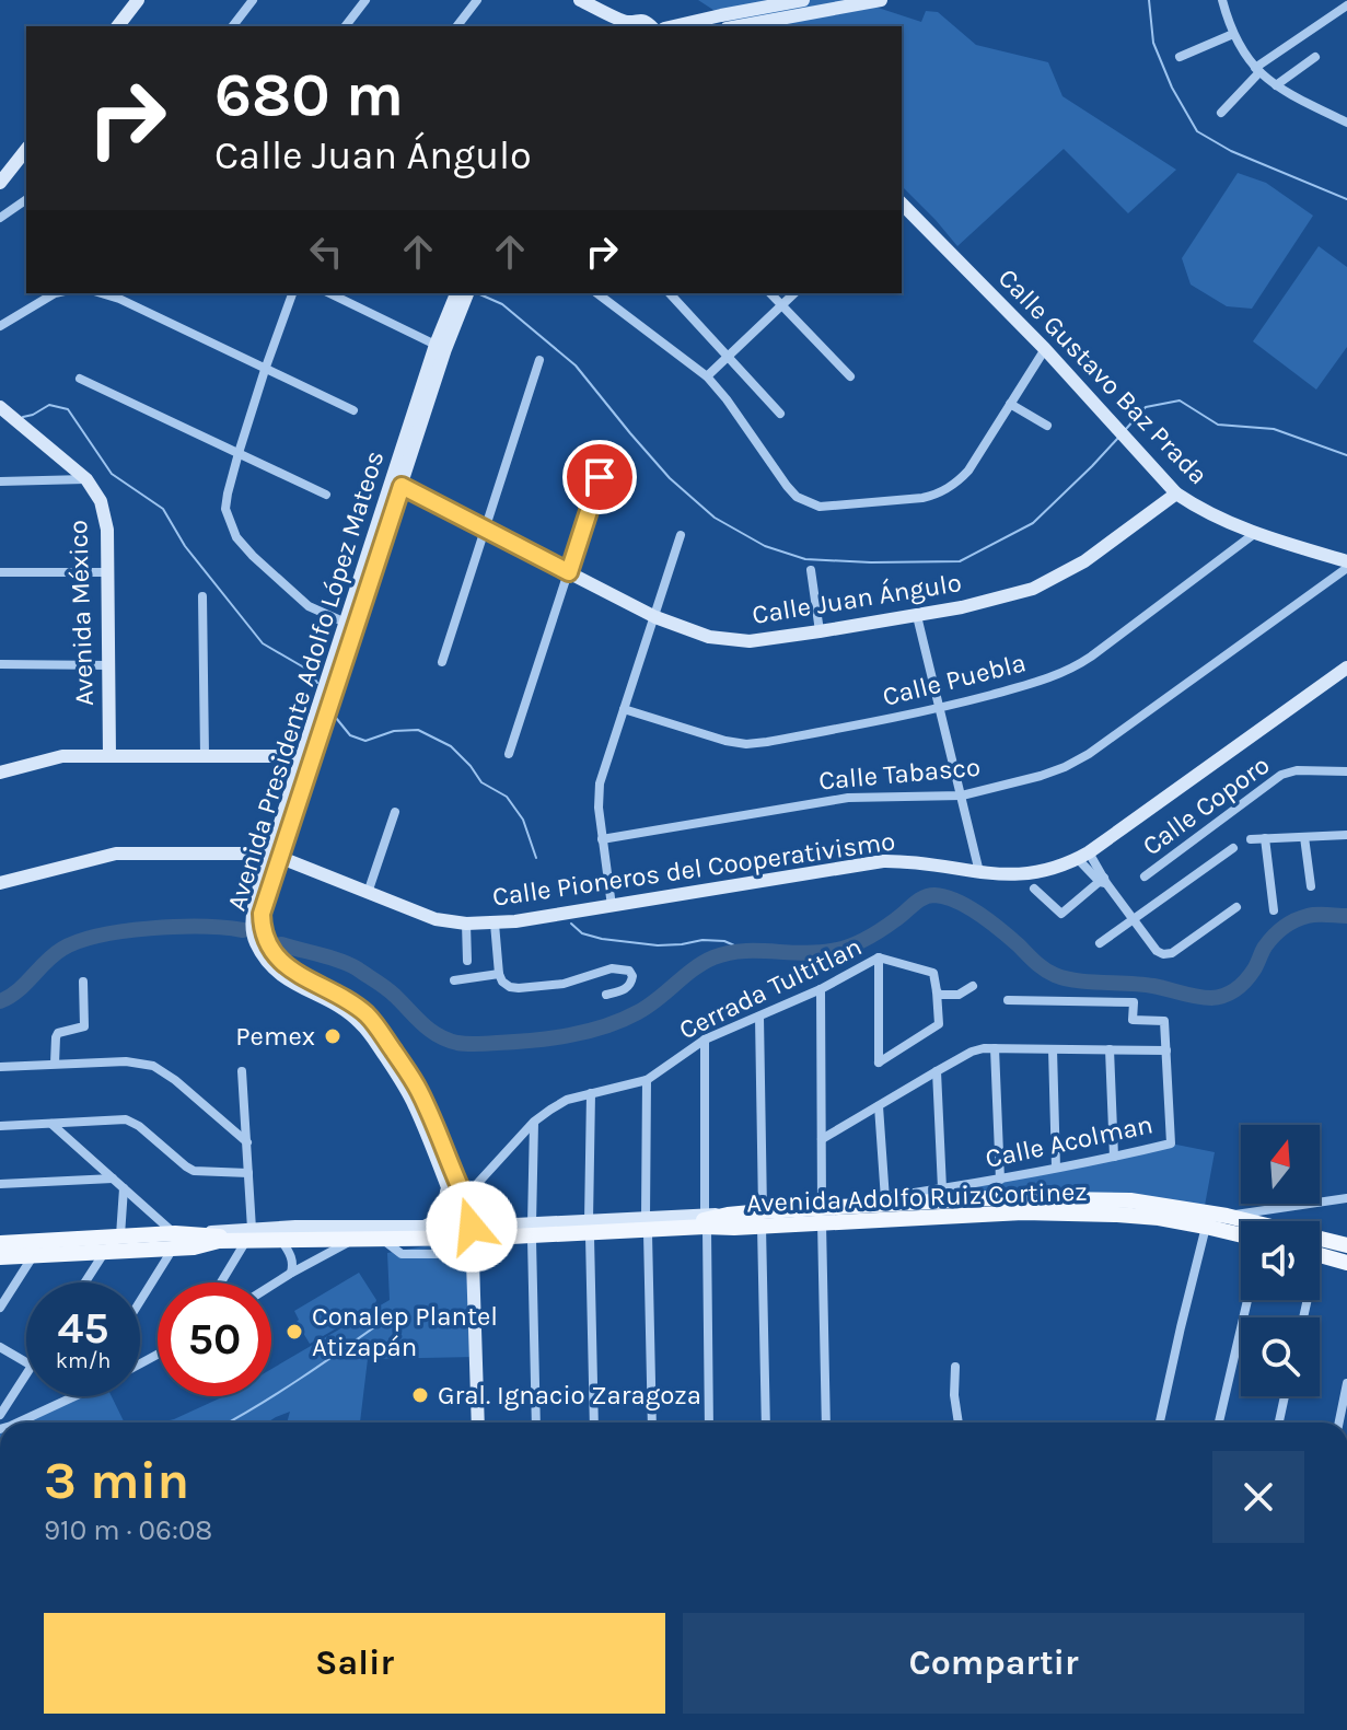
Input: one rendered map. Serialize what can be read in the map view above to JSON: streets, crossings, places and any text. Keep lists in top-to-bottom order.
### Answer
{
  "streets": {
    "main road": ["Avenida Adolfo Ruiz Cortinez"],
    "street": [
      "Calle Gustavo Baz Prada",
      "Calle Juan Ángulo",
      "Avenida México",
      "Calle Puebla",
      "Avenida Presidente Adolfo López Mateos",
      "Calle Tabasco",
      "Calle Coporo",
      "Calle Pioneros del Cooperativismo",
      "Cerrada Tultitlan",
      "Calle Acolman"
    ]
  },
  "crossings": [
    ["Calle Gustavo Baz Prada", "Calle Juan Ángulo"],
    ["Calle Gustavo Baz Prada", "Calle Puebla"],
    ["Calle Gustavo Baz Prada", "Calle Tabasco"],
    ["Calle Juan Ángulo", "Avenida Presidente Adolfo López Mateos"],
    ["Avenida Presidente Adolfo López Mateos", "Calle Pioneros del Cooperativismo"],
    ["Avenida Presidente Adolfo López Mateos", "Cerrada Tultitlan"],
    ["Avenida Presidente Adolfo López Mateos", "Avenida Adolfo Ruiz Cortinez"],
    ["Cerrada Tultitlan", "Avenida Adolfo Ruiz Cortinez"],
    ["Calle Acolman", "Avenida Adolfo Ruiz Cortinez"]
  ],
  "places": ["Pemex", "Conalep Plantel Atizapán", "Gral. Ignacio Zaragoza"],
  "north": "top",
  "page": {
    "turn": ["680 m", "Calle Juan Ángulo"],
    "speed": "45 km/h",
    "limit": "50",
    "heading": ["3 min", "910 m · 06:08"],
    "buttons": ["Salir", "Compartir"]
  }
}
